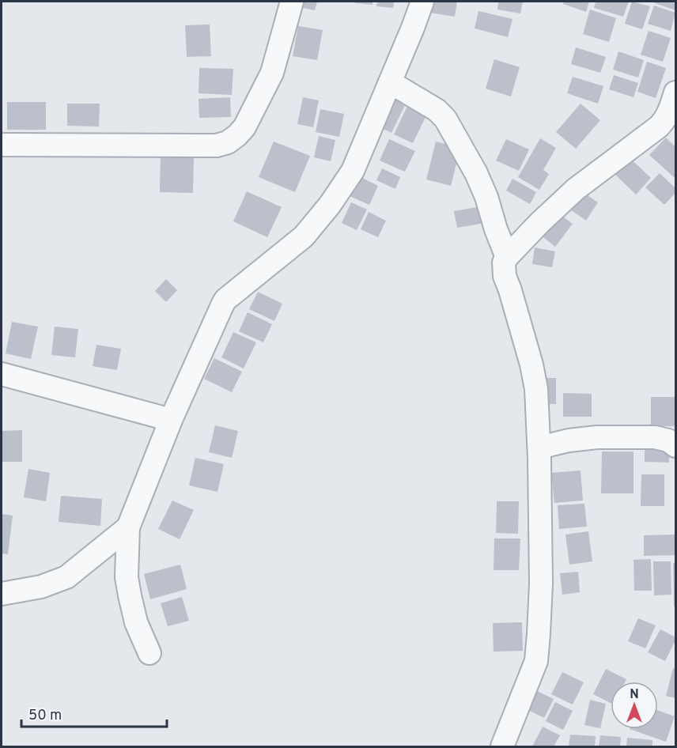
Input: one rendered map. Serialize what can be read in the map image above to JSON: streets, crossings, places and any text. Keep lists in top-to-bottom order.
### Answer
{
  "scale_bar": "50 m",
  "north": "top"
}
